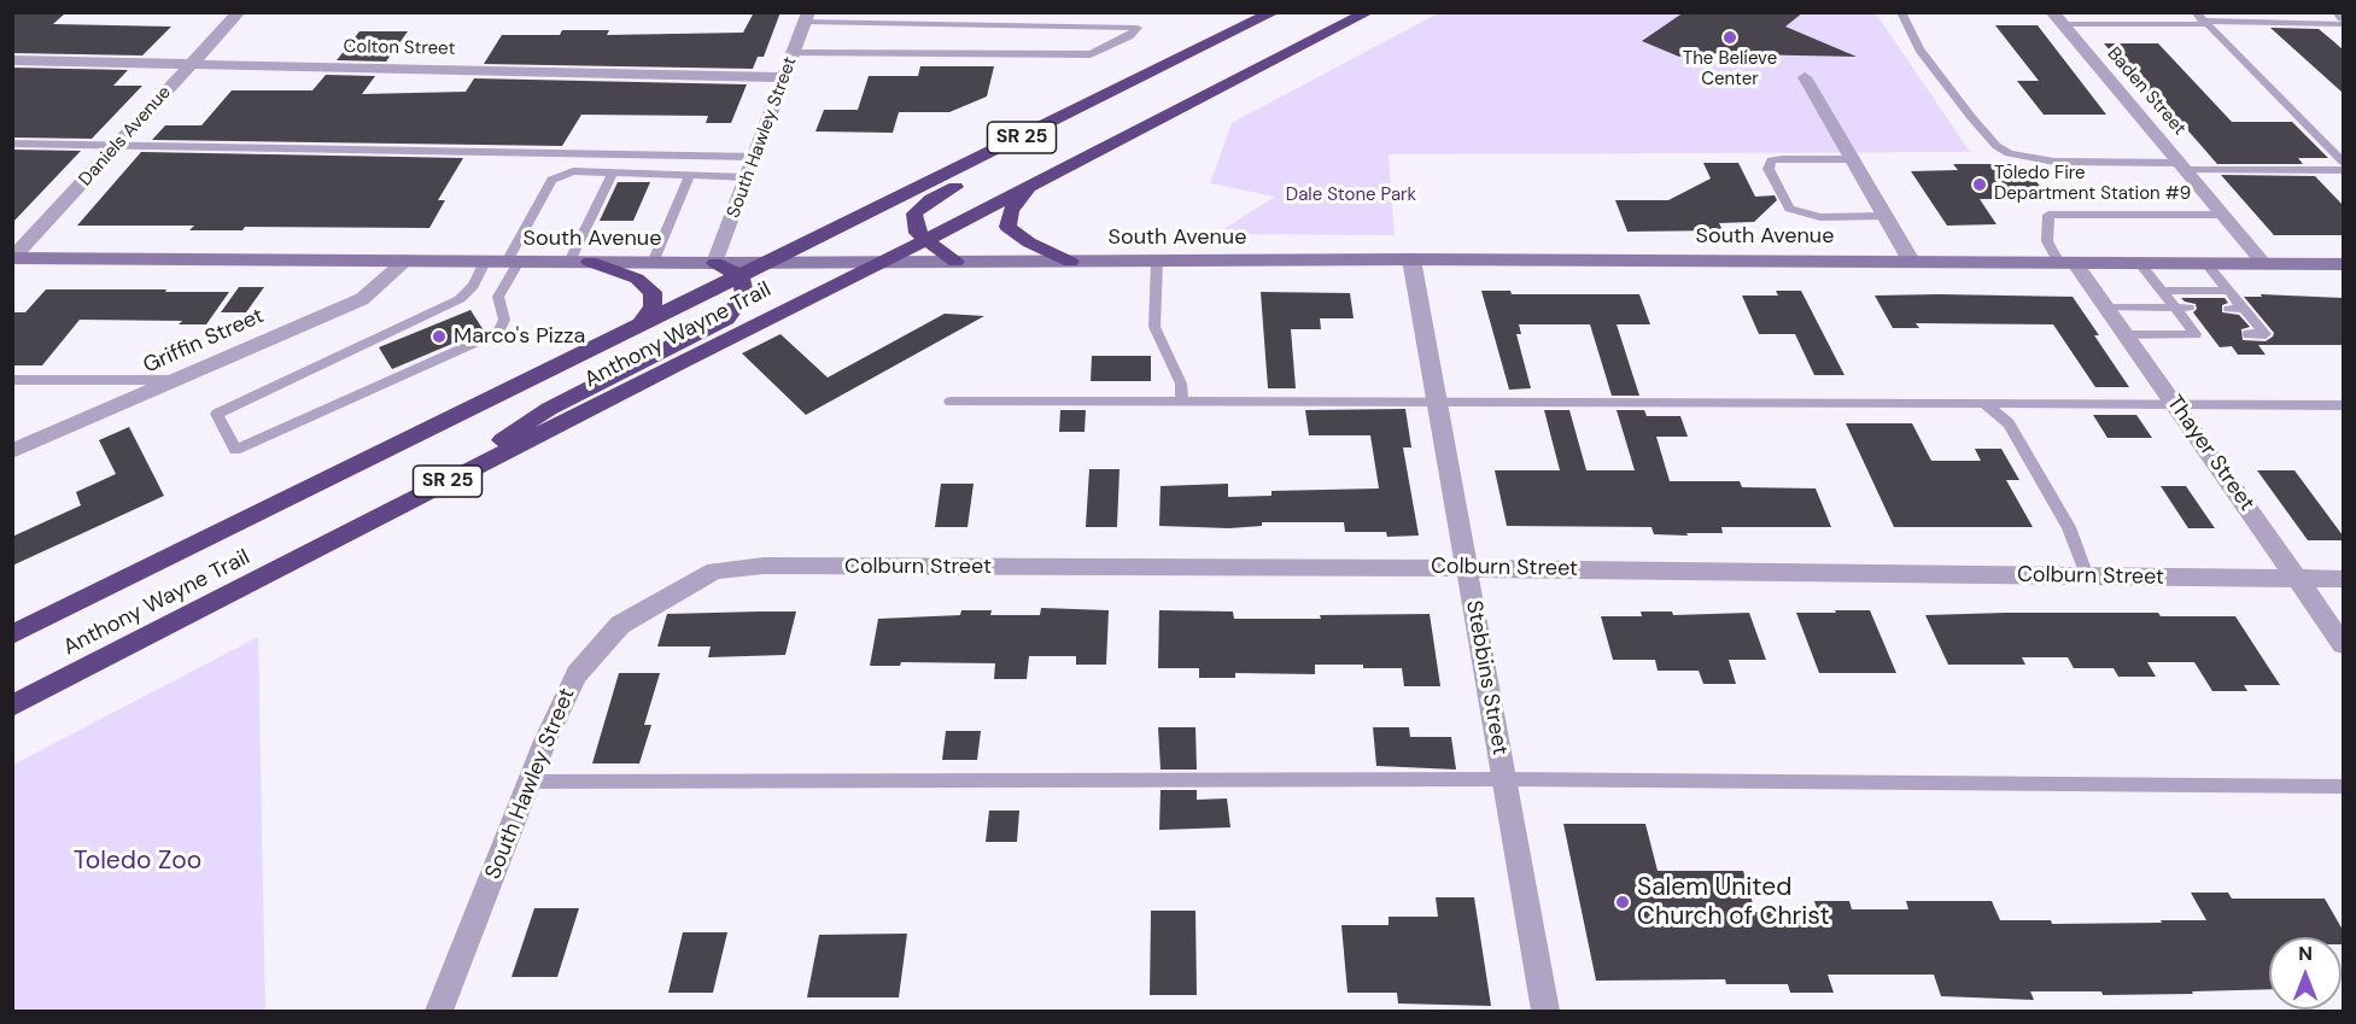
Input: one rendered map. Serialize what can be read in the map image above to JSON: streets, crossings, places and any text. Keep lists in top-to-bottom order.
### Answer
{
  "streets": {
    "highway": ["SR 25", "Anthony Wayne Trail"],
    "street": [
      "Colton Street",
      "Baden Street",
      "Daniels Avenue",
      "South Hawley Street",
      "South Avenue",
      "Griffin Street",
      "Thayer Street",
      "Colburn Street",
      "Stebbins Street"
    ]
  },
  "crossings": [
    ["Colton Street", "Daniels Avenue"],
    ["Colton Street", "South Hawley Street"],
    ["Baden Street", "South Avenue"],
    ["Daniels Avenue", "South Avenue"],
    ["South Hawley Street", "South Avenue"],
    ["South Hawley Street", "Colburn Street"],
    ["South Avenue", "Anthony Wayne Trail"],
    ["South Avenue", "Griffin Street"],
    ["South Avenue", "Thayer Street"],
    ["South Avenue", "Stebbins Street"],
    ["Thayer Street", "Colburn Street"],
    ["Colburn Street", "Stebbins Street"]
  ],
  "parks": ["Dale Stone Park", "Toledo Zoo"],
  "places": [
    "The Believe Center",
    "Toledo Fire Department Station #9",
    "Marco's Pizza",
    "Salem United Church of Christ"
  ],
  "north": "top"
}
